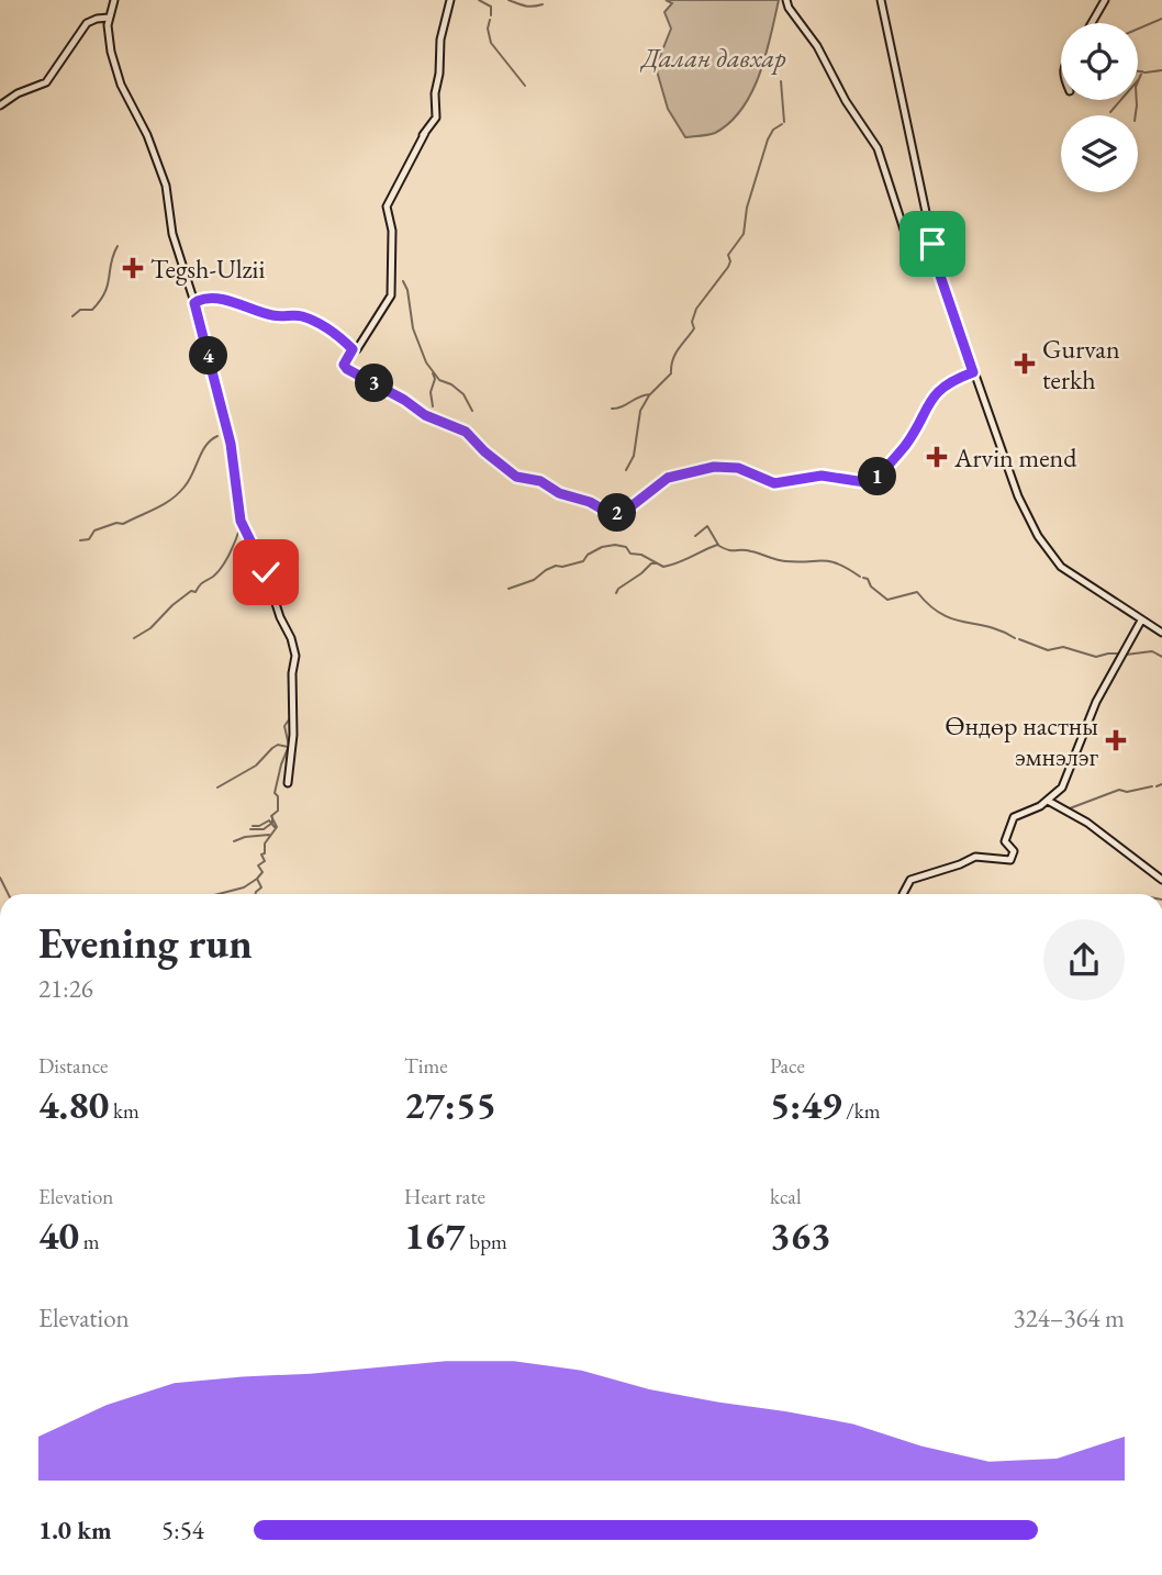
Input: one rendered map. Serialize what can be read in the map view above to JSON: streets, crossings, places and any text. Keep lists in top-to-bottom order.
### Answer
{
  "parks": ["Далан давхар"],
  "places": {
    "health": [
      "Tegsh-Ulzii",
      "Gurvan terkh",
      "Arvin mend",
      "Өндөр настны эмнэлэг"
    ]
  },
  "page": {
    "pins": [
      "4",
      "3",
      "1",
      "2"
    ],
    "heading": ["Evening run", "21:26"],
    "stats": [
      ["Distance", "4.80 km"],
      ["Time", "27:55"],
      ["Pace", "5:49 /km"],
      ["Elevation", "40 m"],
      ["Heart rate", "167 bpm"],
      ["kcal", "363"]
    ],
    "chart": ["Elevation", "324–364 m"],
    "list": [
      {
        "name": "1.0 km",
        "note": "5:54"
      }
    ]
  }
}
